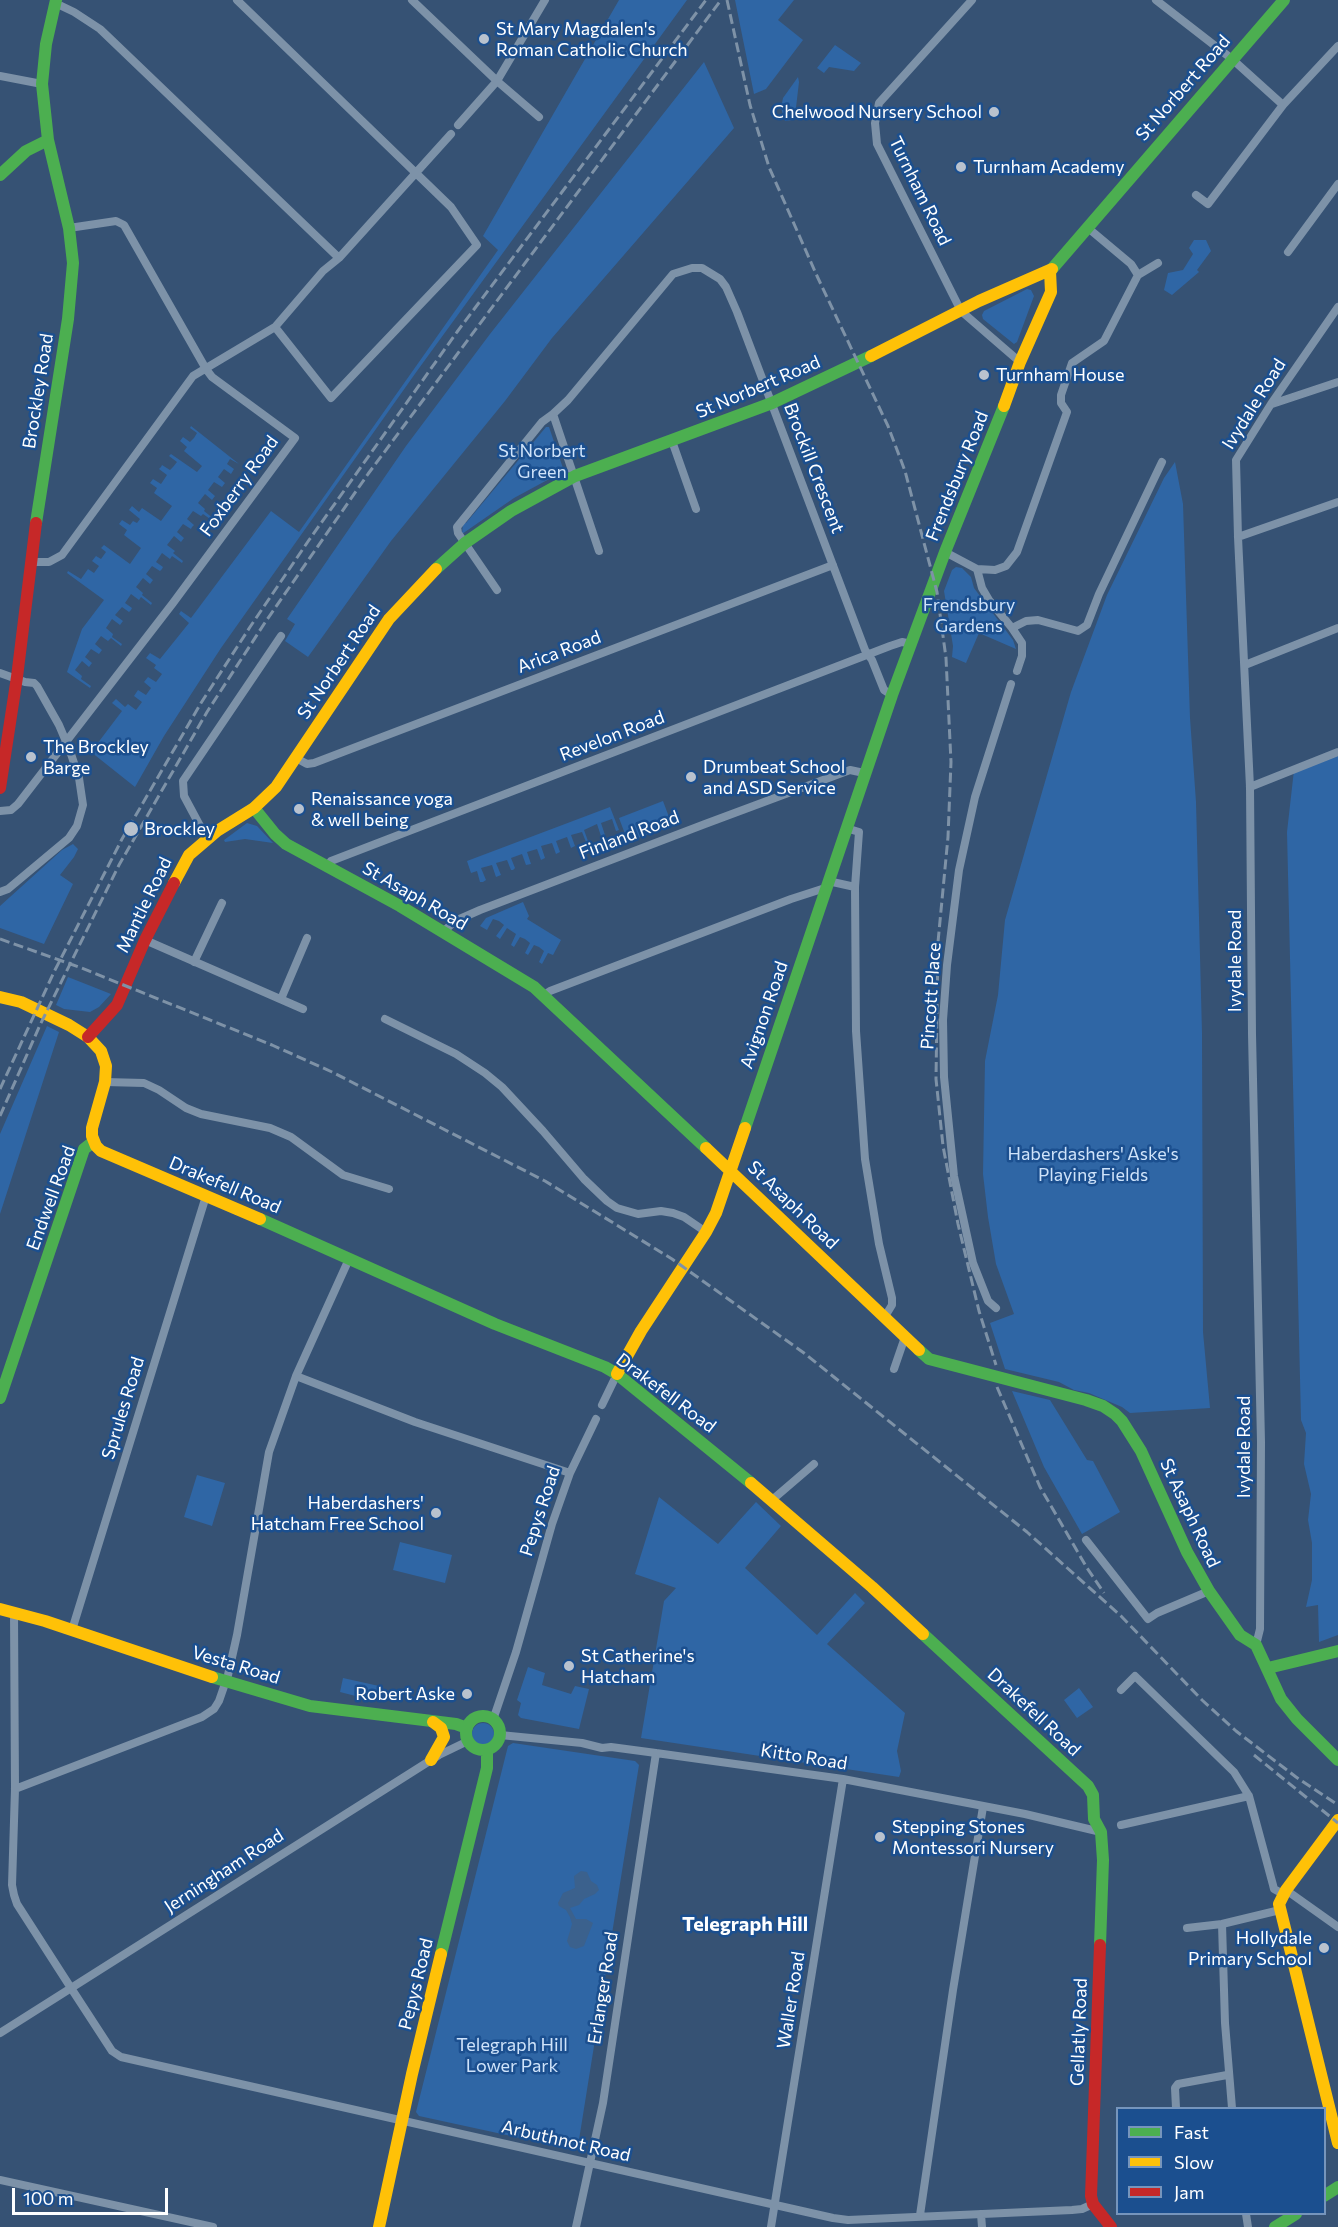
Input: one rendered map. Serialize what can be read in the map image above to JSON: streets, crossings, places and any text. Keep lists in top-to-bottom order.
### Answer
{
  "streets": {
    "street": [
      "St Norbert Road",
      "Turnham Road",
      "Brockley Road",
      "Ivydale Road",
      "Brockill Crescent",
      "Frendsbury Road",
      "Foxberry Road",
      "Arica Road",
      "Revelon Road",
      "Finland Road",
      "St Asaph Road",
      "Mantle Road",
      "Pincott Place",
      "Avignon Road",
      "Drakefell Road",
      "Endwell Road",
      "Sprules Road",
      "Pepys Road",
      "Vesta Road",
      "Kitto Road",
      "Jerningham Road",
      "Erlanger Road",
      "Waller Road",
      "Gellatly Road",
      "Arbuthnot Road"
    ]
  },
  "crossings": [
    ["St Norbert Road", "Turnham Road"],
    ["St Norbert Road", "Brockill Crescent"],
    ["St Norbert Road", "Frendsbury Road"],
    ["St Norbert Road", "Arica Road"],
    ["St Norbert Road", "St Asaph Road"],
    ["St Norbert Road", "Mantle Road"],
    ["Turnham Road", "Frendsbury Road"],
    ["Brockley Road", "Foxberry Road"],
    ["Ivydale Road", "St Asaph Road"],
    ["Brockill Crescent", "Arica Road"],
    ["Brockill Crescent", "Revelon Road"],
    ["Frendsbury Road", "Revelon Road"],
    ["Frendsbury Road", "Avignon Road"],
    ["Revelon Road", "St Asaph Road"],
    ["Finland Road", "St Asaph Road"],
    ["Finland Road", "Avignon Road"],
    ["St Asaph Road", "Mantle Road"],
    ["St Asaph Road", "Avignon Road"],
    ["Mantle Road", "Endwell Road"],
    ["Avignon Road", "Drakefell Road"],
    ["Drakefell Road", "Endwell Road"],
    ["Drakefell Road", "Sprules Road"],
    ["Drakefell Road", "Kitto Road"],
    ["Drakefell Road", "Gellatly Road"],
    ["Sprules Road", "Vesta Road"],
    ["Pepys Road", "Vesta Road"],
    ["Pepys Road", "Kitto Road"],
    ["Pepys Road", "Jerningham Road"],
    ["Pepys Road", "Arbuthnot Road"],
    ["Vesta Road", "Kitto Road"],
    ["Vesta Road", "Jerningham Road"],
    ["Vesta Road", "Arbuthnot Road"],
    ["Kitto Road", "Jerningham Road"],
    ["Kitto Road", "Erlanger Road"],
    ["Kitto Road", "Waller Road"],
    ["Kitto Road", "Gellatly Road"],
    ["Jerningham Road", "Arbuthnot Road"],
    ["Erlanger Road", "Arbuthnot Road"],
    ["Waller Road", "Arbuthnot Road"],
    ["Gellatly Road", "Arbuthnot Road"]
  ],
  "districts": ["Telegraph Hill"],
  "parks": [
    "St Norbert Green",
    "Frendsbury Gardens",
    "Haberdashers' Aske's Playing Fields",
    "Telegraph Hill Lower Park"
  ],
  "places": [
    "St Mary Magdalen's Roman Catholic Church",
    "Chelwood Nursery School",
    "Turnham Academy",
    "Turnham House",
    "The Brockley Barge",
    "Drumbeat School and ASD Service",
    "Renaissance yoga & well being",
    "Brockley",
    "Haberdashers' Hatcham Free School",
    "St Catherine's Hatcham",
    "Robert Aske",
    "Stepping Stones Montessori Nursery",
    "Hollydale Primary School"
  ],
  "legend": ["Fast", "Slow", "Jam"],
  "scale_bar": "100 m"
}
